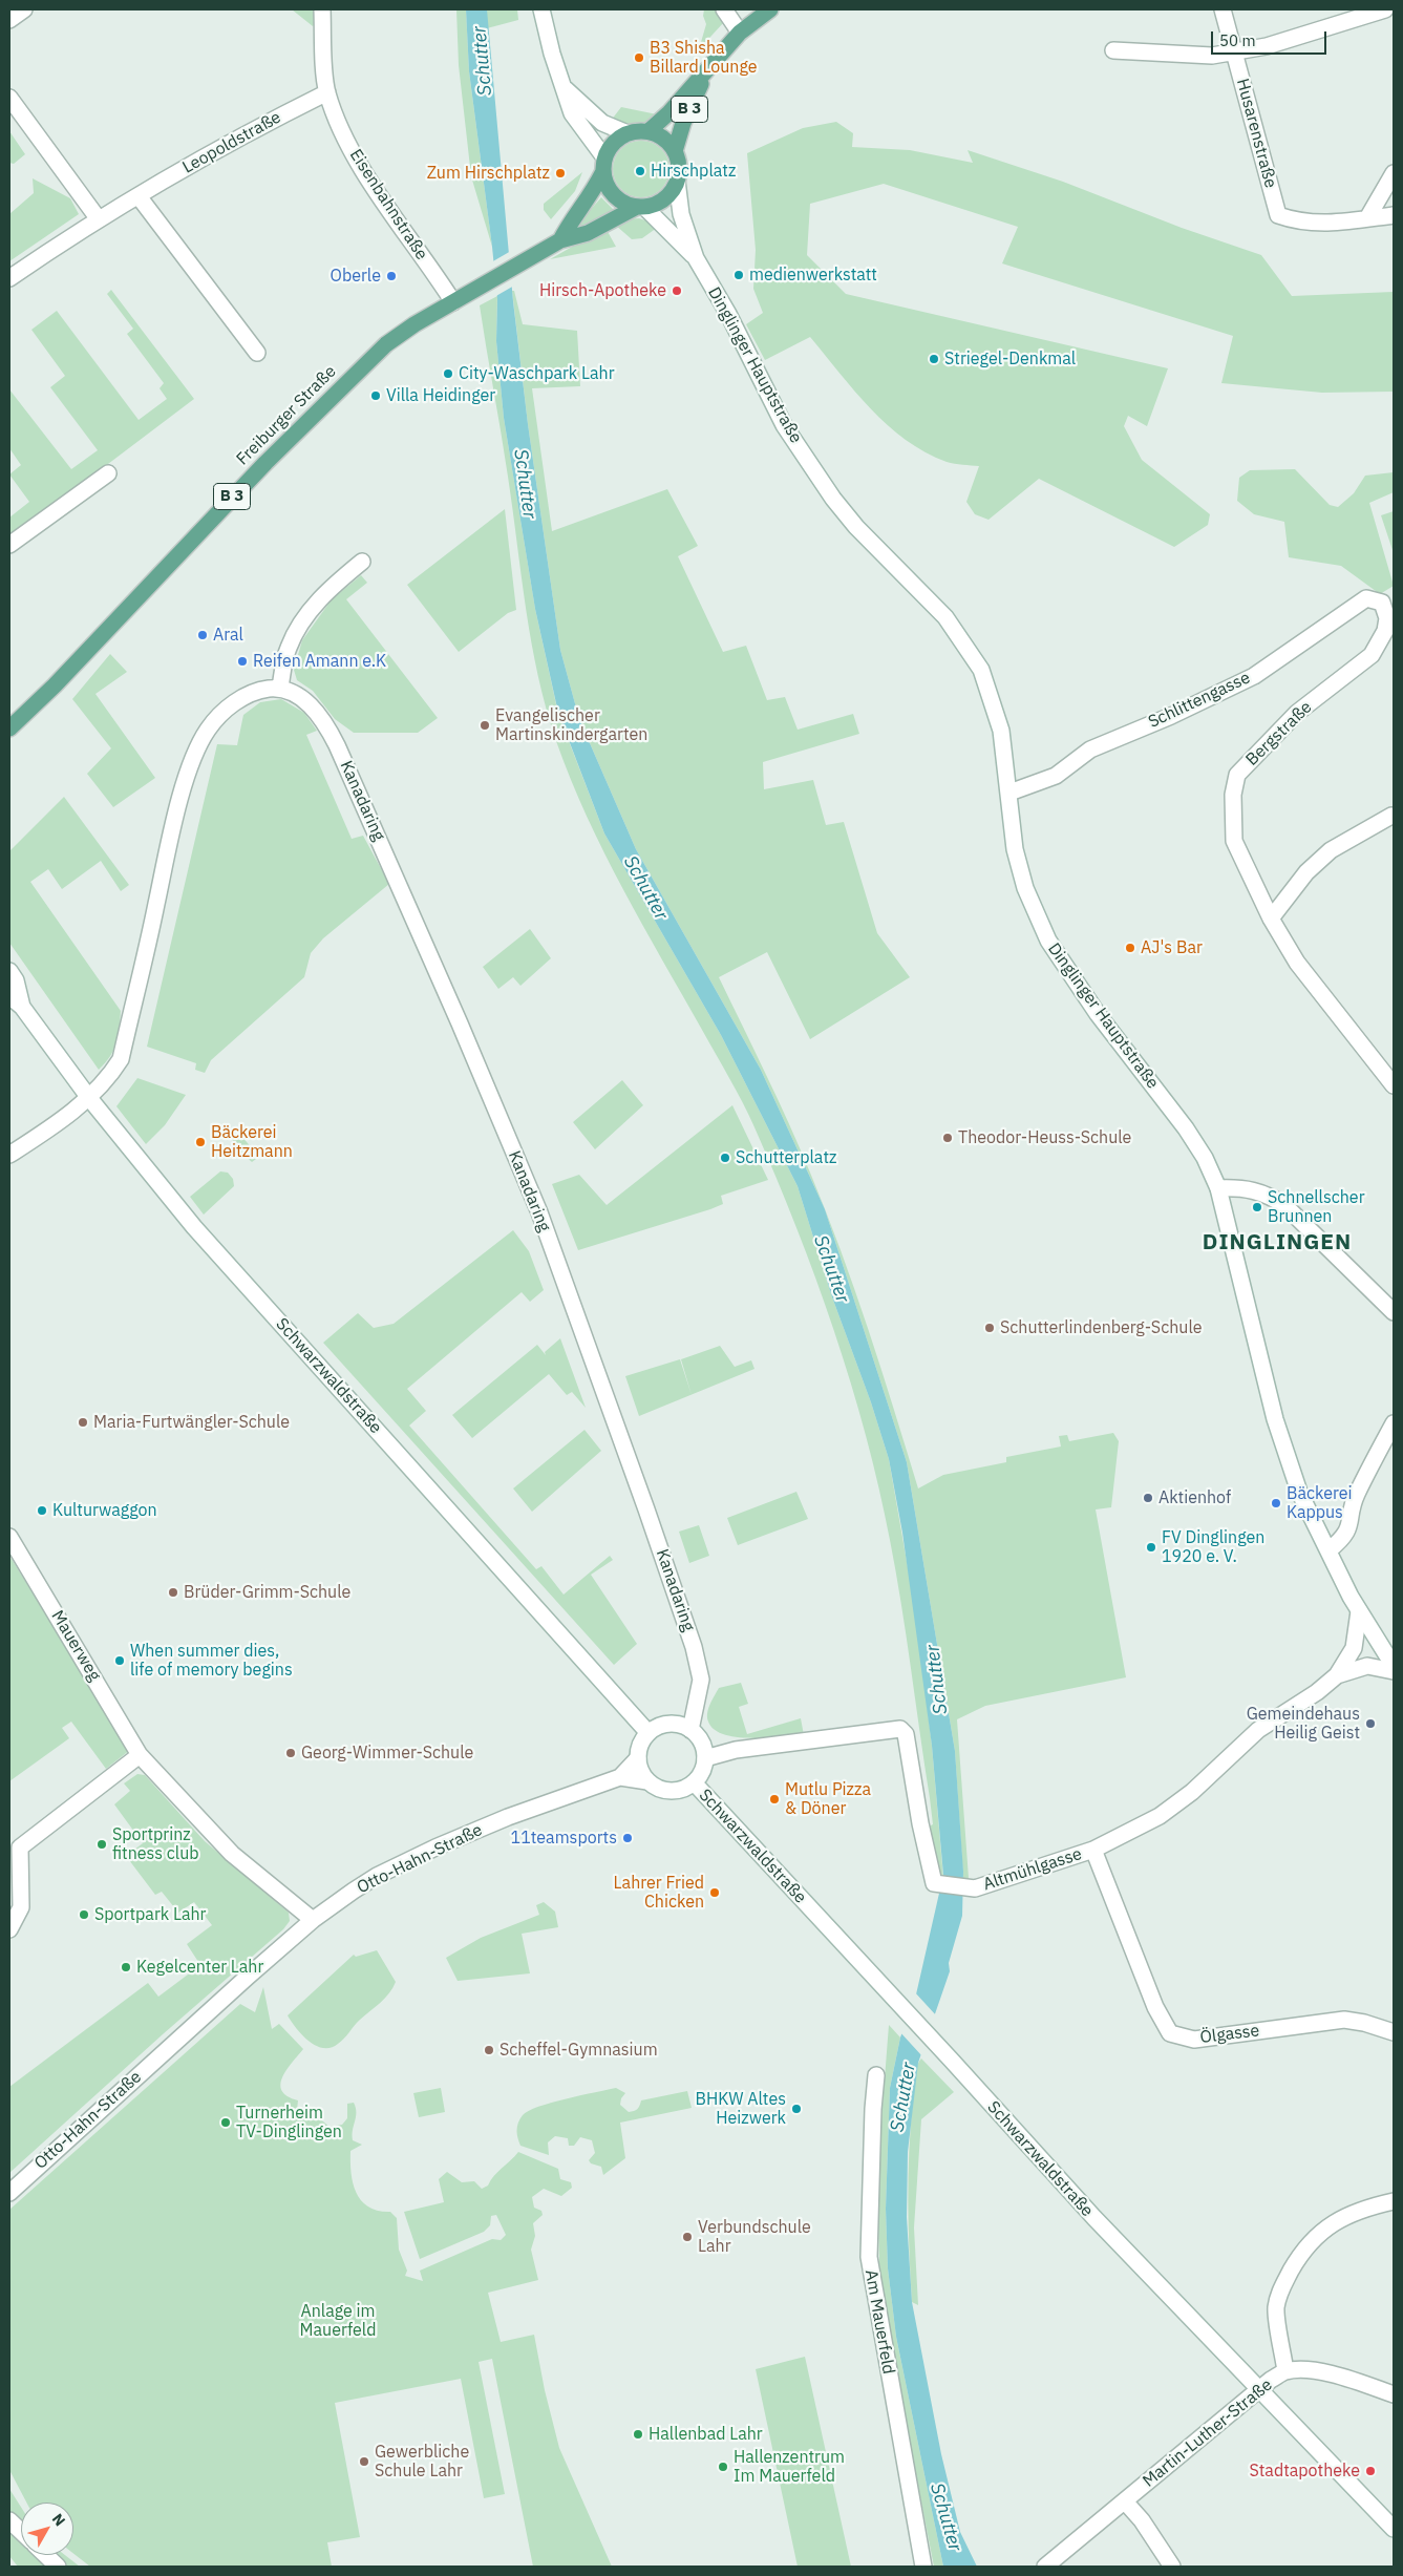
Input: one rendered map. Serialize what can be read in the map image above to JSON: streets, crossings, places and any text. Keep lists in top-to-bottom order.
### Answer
{
  "streets": {
    "main road": ["B 3", "Freiburger Straße"],
    "street": [
      "Husarenstraße",
      "Leopoldstraße",
      "Eisenbahnstraße",
      "Dinglinger Hauptstraße",
      "Schlittengasse",
      "Bergstraße",
      "Kanadaring",
      "Schwarzwaldstraße",
      "Mauerweg",
      "Otto-Hahn-Straße",
      "Altmühlgasse",
      "Ölgasse",
      "Am Mauerfeld",
      "Martin-Luther-Straße"
    ]
  },
  "crossings": [
    ["B 3", "Dinglinger Hauptstraße"],
    ["B 3", "Freiburger Straße"],
    ["Leopoldstraße", "Eisenbahnstraße"],
    ["Eisenbahnstraße", "Freiburger Straße"],
    ["Dinglinger Hauptstraße", "Freiburger Straße"],
    ["Dinglinger Hauptstraße", "Schlittengasse"],
    ["Dinglinger Hauptstraße", "Altmühlgasse"],
    ["Schlittengasse", "Bergstraße"],
    ["Kanadaring", "Schwarzwaldstraße"],
    ["Kanadaring", "Otto-Hahn-Straße"],
    ["Kanadaring", "Altmühlgasse"],
    ["Schwarzwaldstraße", "Otto-Hahn-Straße"],
    ["Schwarzwaldstraße", "Altmühlgasse"],
    ["Schwarzwaldstraße", "Martin-Luther-Straße"],
    ["Mauerweg", "Otto-Hahn-Straße"],
    ["Otto-Hahn-Straße", "Altmühlgasse"],
    ["Altmühlgasse", "Ölgasse"]
  ],
  "districts": ["DINGLINGEN"],
  "water": ["Schutter"],
  "parks": ["Anlage im Mauerfeld"],
  "places": [
    "B3 Shisha Billard Lounge",
    "Hirschplatz",
    "Zum Hirschplatz",
    "medienwerkstatt",
    "Oberle",
    "Hirsch-Apotheke",
    "Striegel-Denkmal",
    "City-Waschpark Lahr",
    "Villa Heidinger",
    "Aral",
    "Reifen Amann e.K",
    "Evangelischer Martinskindergarten",
    "AJ's Bar",
    "Theodor-Heuss-Schule",
    "Bäckerei Heitzmann",
    "Schutterplatz",
    "Schnellscher Brunnen",
    "Schutterlindenberg-Schule",
    "Maria-Furtwängler-Schule",
    "Aktienhof",
    "Bäckerei Kappus",
    "Kulturwaggon",
    "FV Dinglingen 1920 e. V.",
    "Brüder-Grimm-Schule",
    "When summer dies, life of memory begins",
    "Gemeindehaus Heilig Geist",
    "Georg-Wimmer-Schule",
    "Mutlu Pizza & Döner",
    "11teamsports",
    "Sportprinz fitness club",
    "Lahrer Fried Chicken",
    "Sportpark Lahr",
    "Kegelcenter Lahr",
    "Scheffel-Gymnasium",
    "BHKW Altes Heizwerk",
    "Turnerheim TV-Dinglingen",
    "Verbundschule Lahr",
    "Hallenbad Lahr",
    "Gewerbliche Schule Lahr",
    "Hallenzentrum Im Mauerfeld",
    "Stadtapotheke"
  ],
  "scale_bar": "50 m",
  "north": "top right"
}
